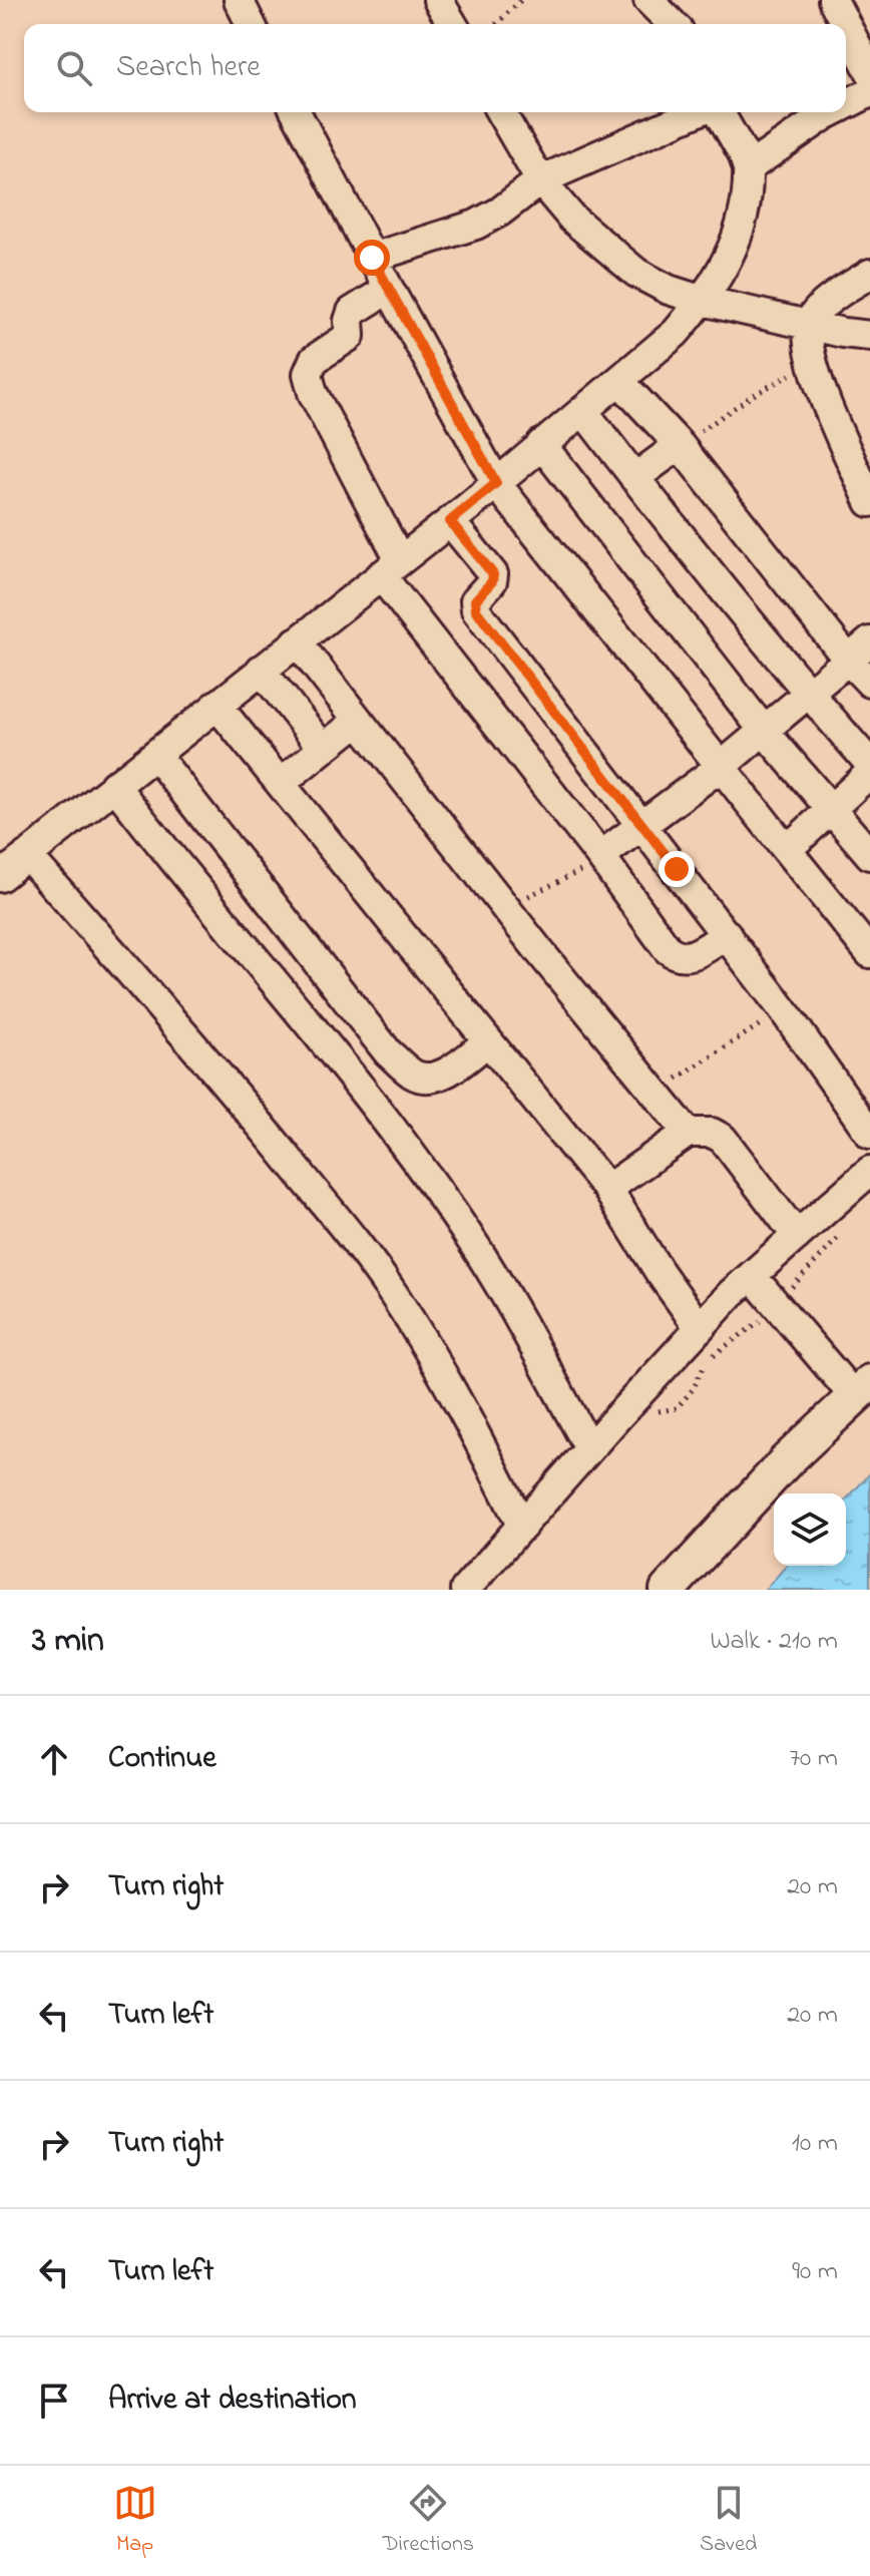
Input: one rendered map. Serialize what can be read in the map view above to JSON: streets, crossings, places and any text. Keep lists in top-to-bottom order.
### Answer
{
  "page": {
    "search": "Search here",
    "heading": ["3 min", "Walk · 210 m"],
    "list": [
      ["Continue", "70 m"],
      ["Turn right", "20 m"],
      ["Turn left", "20 m"],
      ["Turn right", "10 m"],
      ["Turn left", "90 m"],
      "Arrive at destination"
    ],
    "nav": ["Map", "Directions", "Saved"]
  }
}
